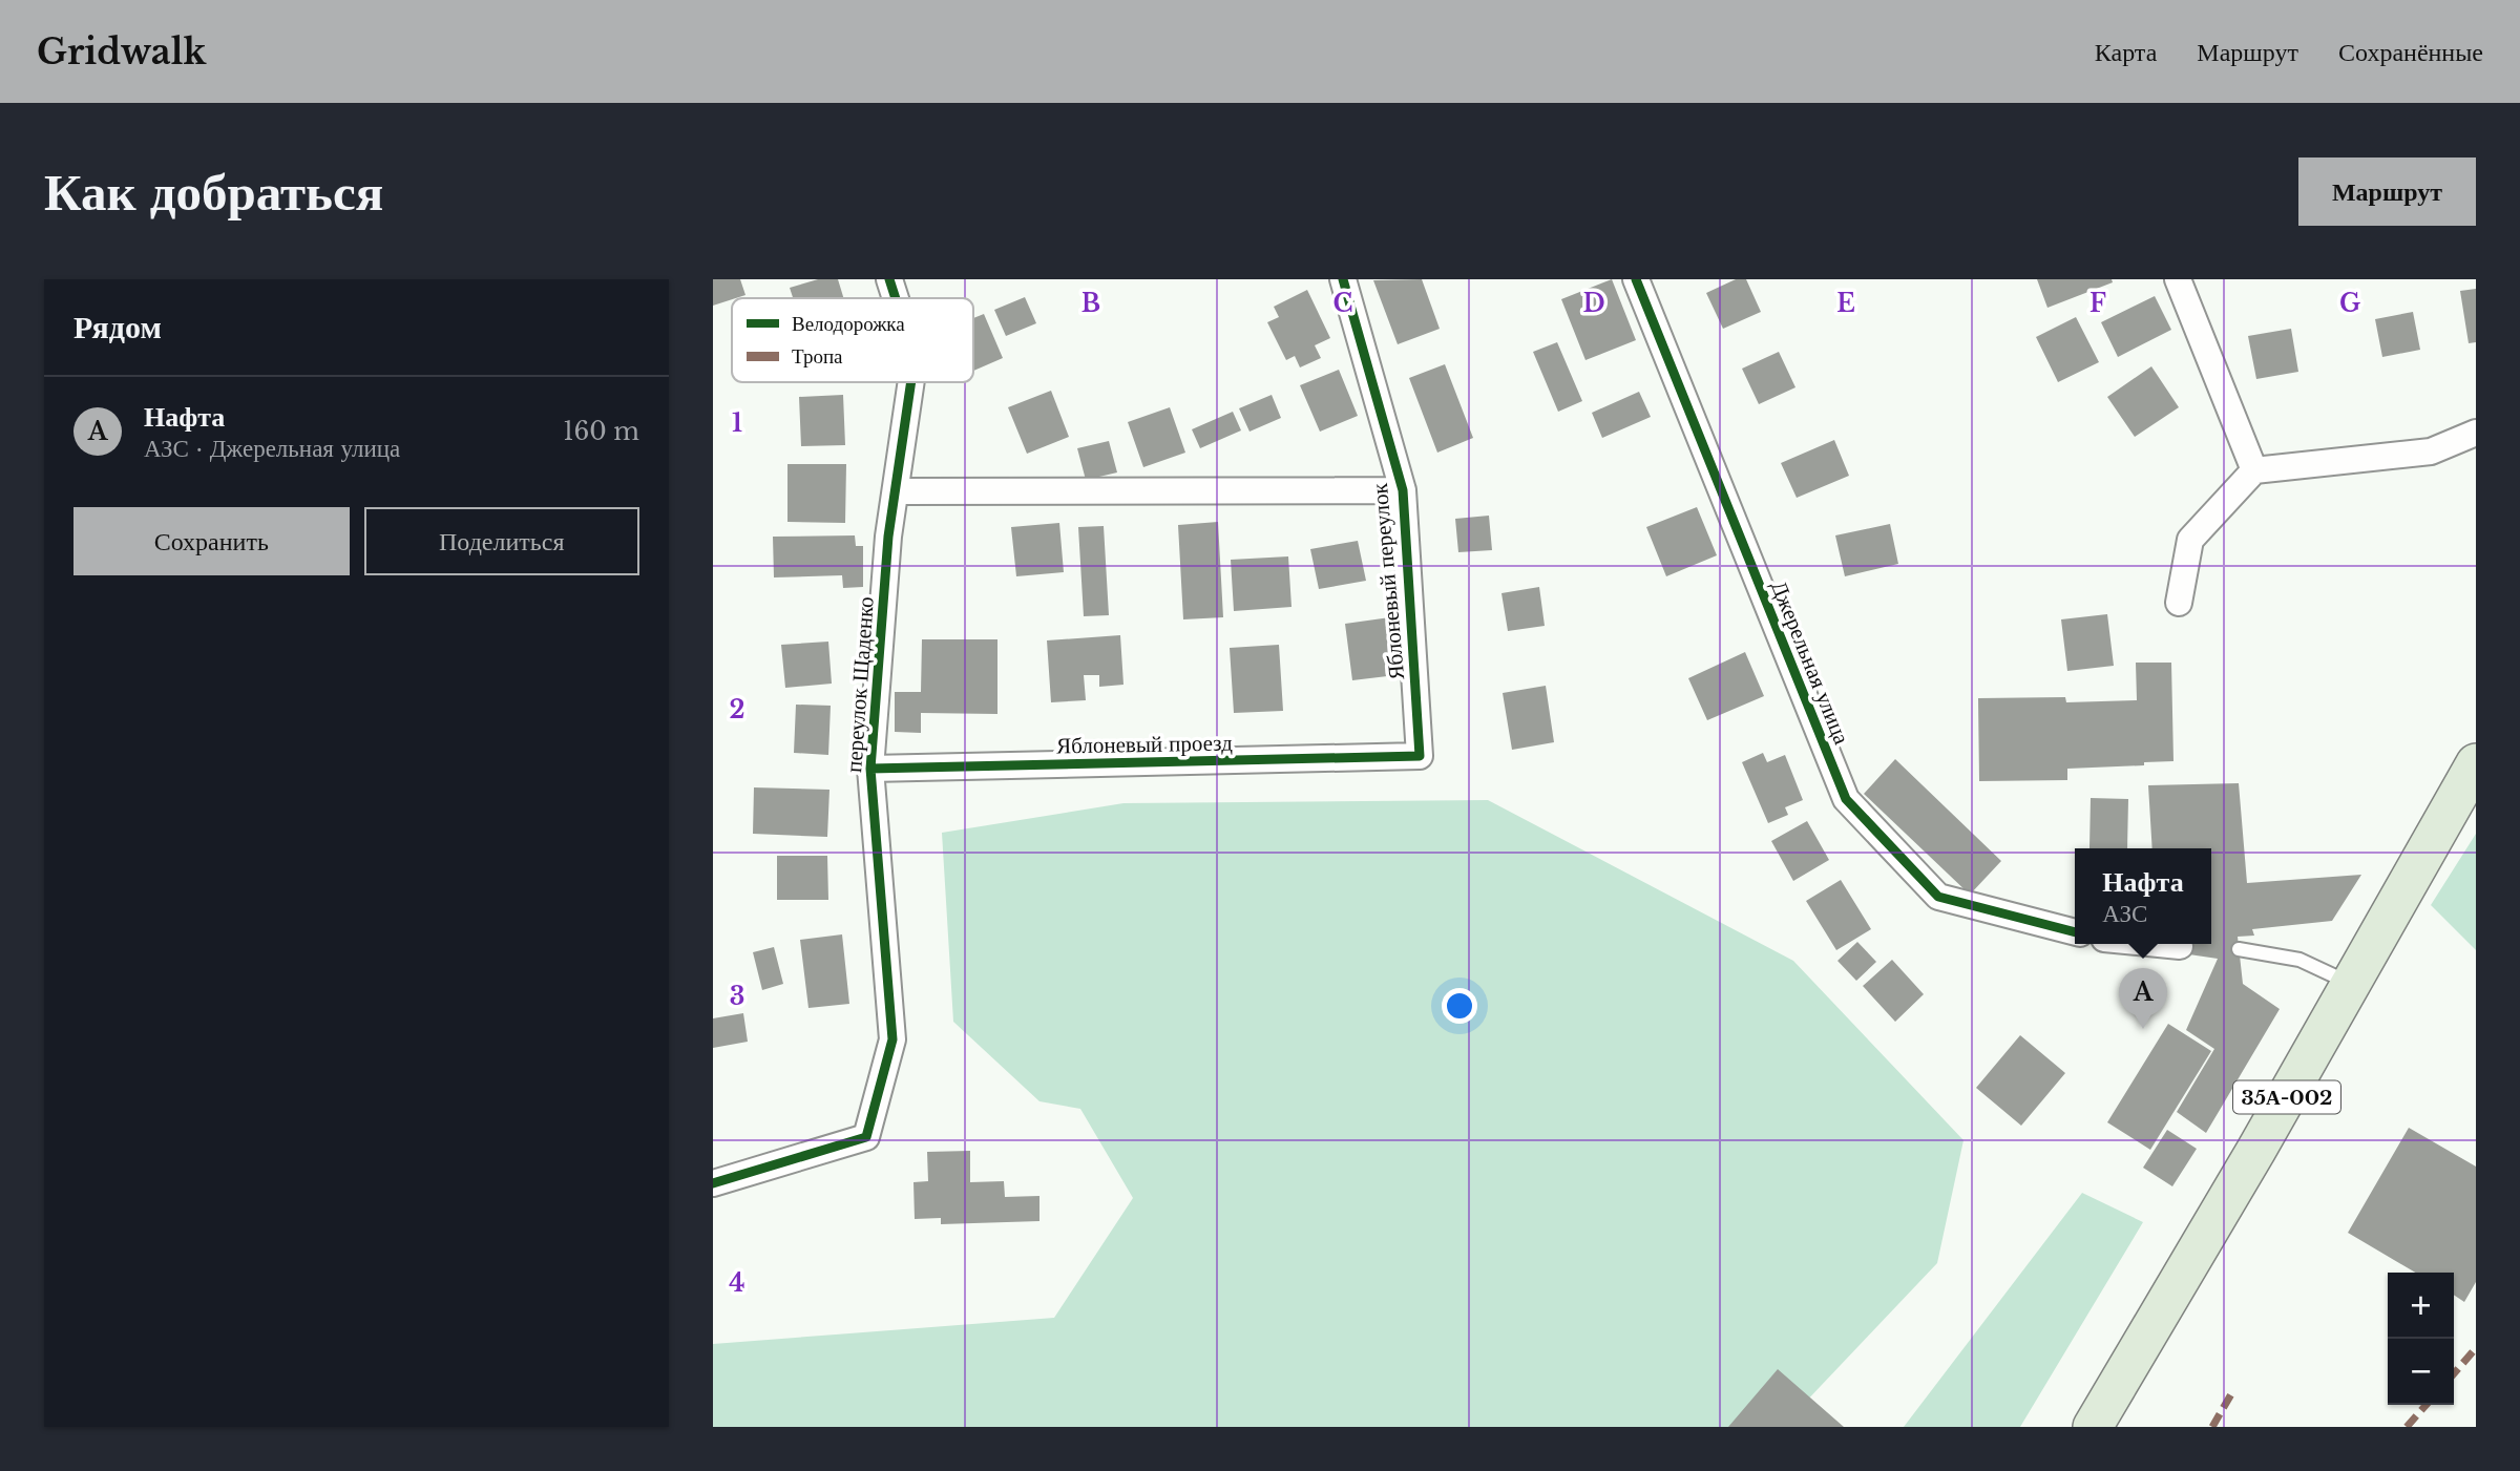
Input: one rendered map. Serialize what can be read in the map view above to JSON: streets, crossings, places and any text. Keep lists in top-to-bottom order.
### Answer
{
  "streets": {
    "main road": ["35А-002"],
    "street": [
      "Яблоневый переулок",
      "Джерельная улица",
      "переулок Щаденко",
      "Яблоневый проезд"
    ]
  },
  "crossings": [
    ["Яблоневый переулок", "Яблоневый проезд"],
    ["переулок Щаденко", "Яблоневый проезд"]
  ],
  "legend": ["Велодорожка", "Тропа"],
  "page": {
    "header": "Gridwalk",
    "nav": ["Карта", "Маршрут", "Сохранённые"],
    "buttons": [
      "Маршрут",
      ["Сохранить", "Поделиться"]
    ],
    "title": "Как добраться",
    "heading": "Рядом",
    "list": [
      {
        "mark": "A",
        "name": "Нафта",
        "note": "АЗС · Джерельная улица",
        "value": "160 m"
      }
    ],
    "popup": ["Нафта", "АЗС"],
    "pins": "A",
    "map_buttons": ["+", "−"]
  },
  "grid": {
    "columns": [
      "B",
      "C",
      "D",
      "E",
      "F",
      "G"
    ],
    "rows": [
      "1",
      "2",
      "3",
      "4"
    ]
  }
}
